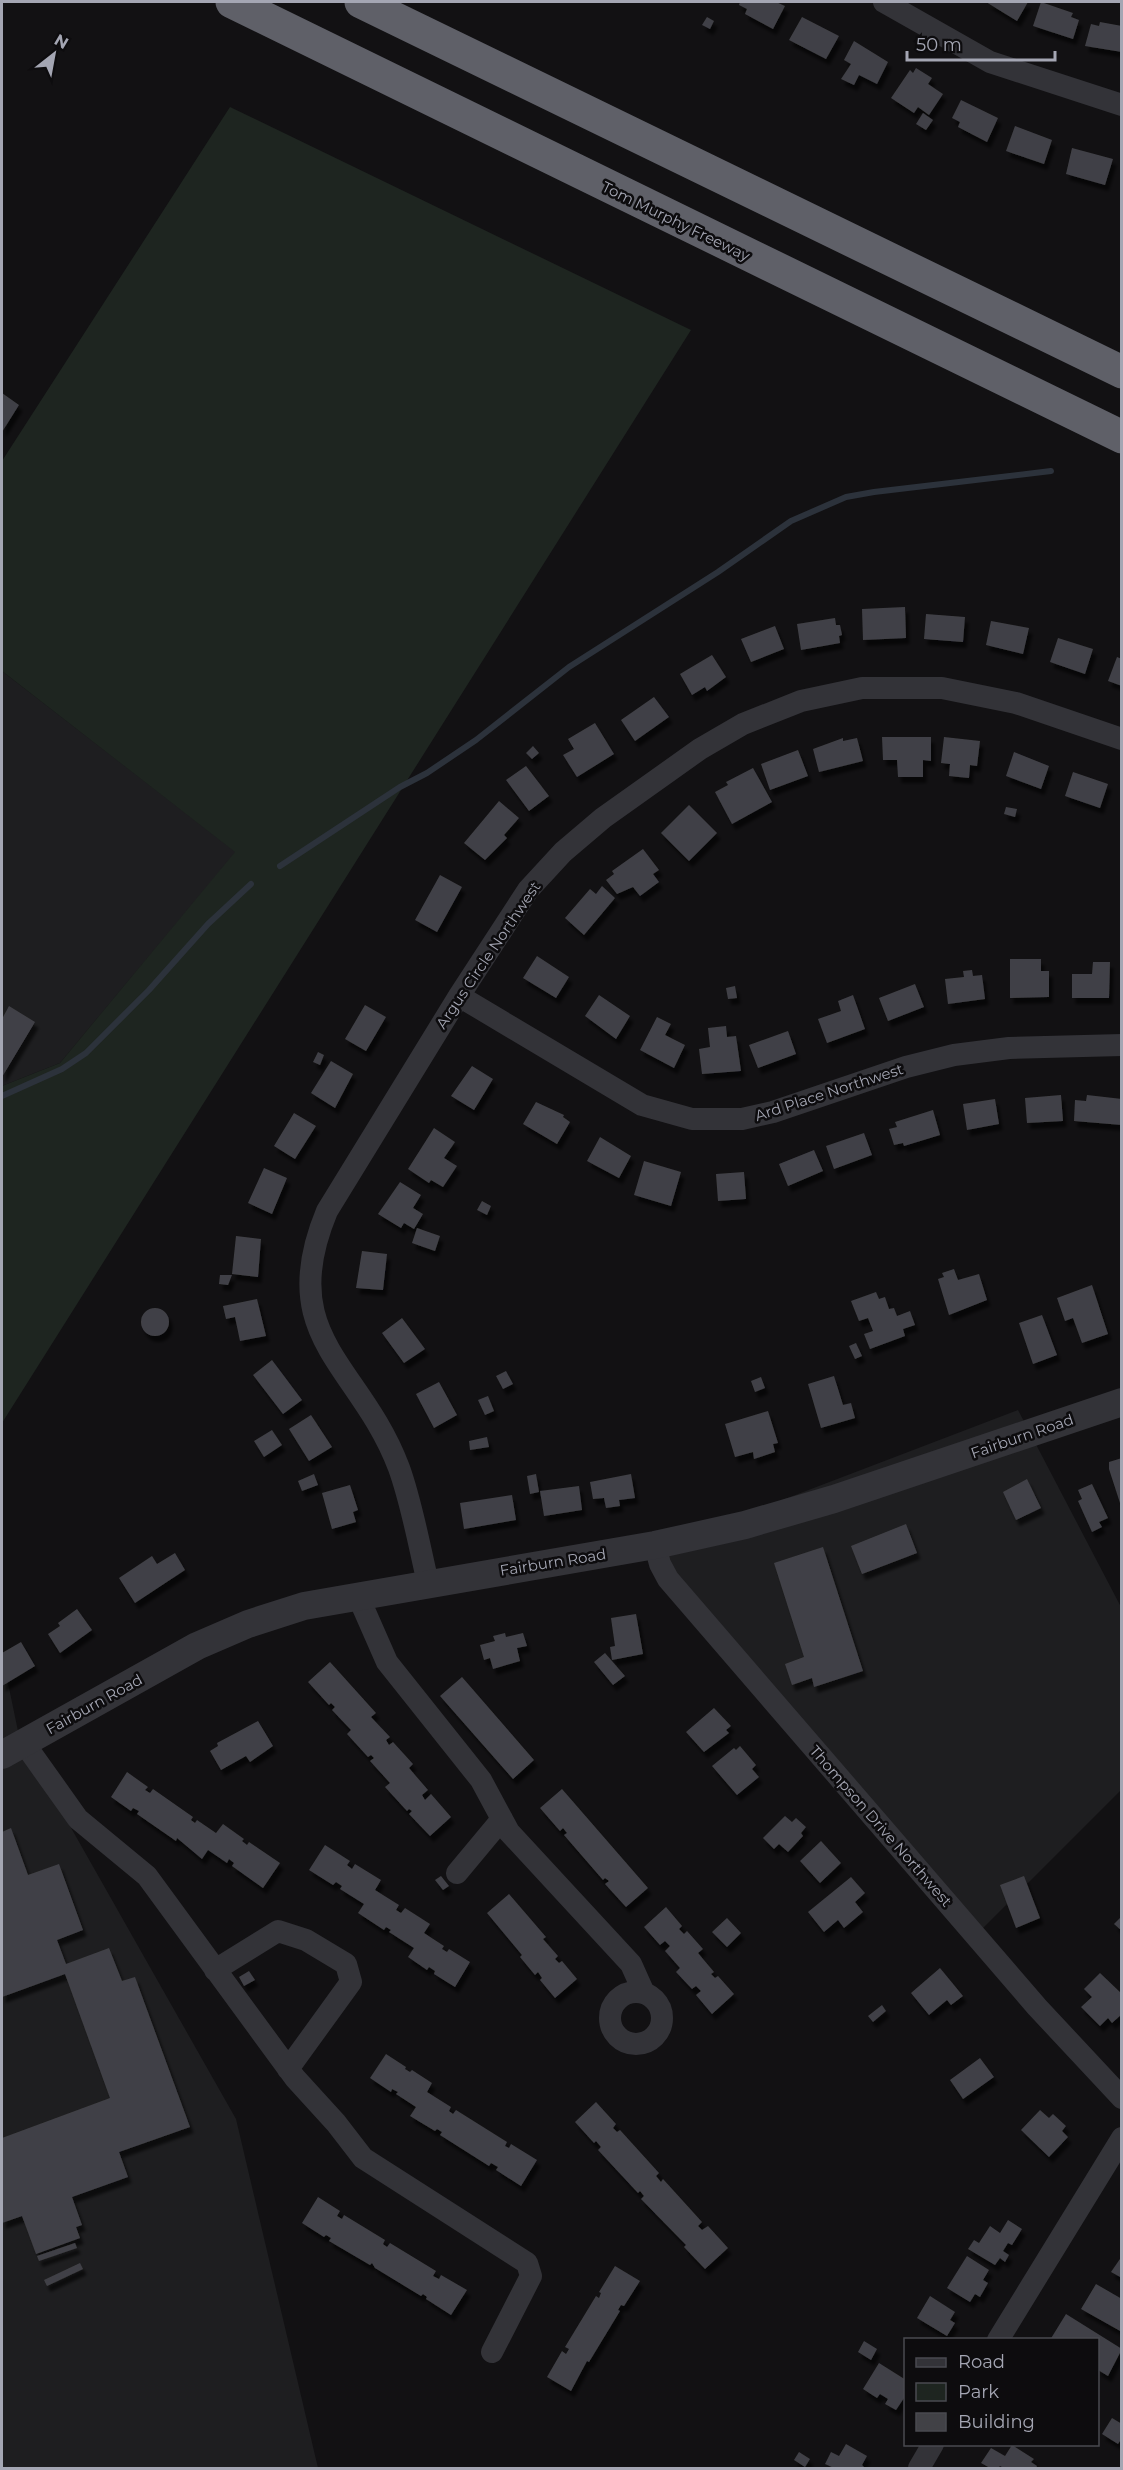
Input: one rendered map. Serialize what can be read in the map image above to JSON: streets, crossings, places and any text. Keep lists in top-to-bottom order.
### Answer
{
  "streets": {
    "highway": ["Tom Murphy Freeway"],
    "street": [
      "Argus Circle Northwest",
      "Ard Place Northwest",
      "Fairburn Road",
      "Thompson Drive Northwest"
    ]
  },
  "crossings": [
    ["Argus Circle Northwest", "Ard Place Northwest"],
    ["Argus Circle Northwest", "Fairburn Road"],
    ["Fairburn Road", "Thompson Drive Northwest"]
  ],
  "legend": ["Road", "Park", "Building"],
  "scale_bar": "50 m",
  "north": "top right"
}
